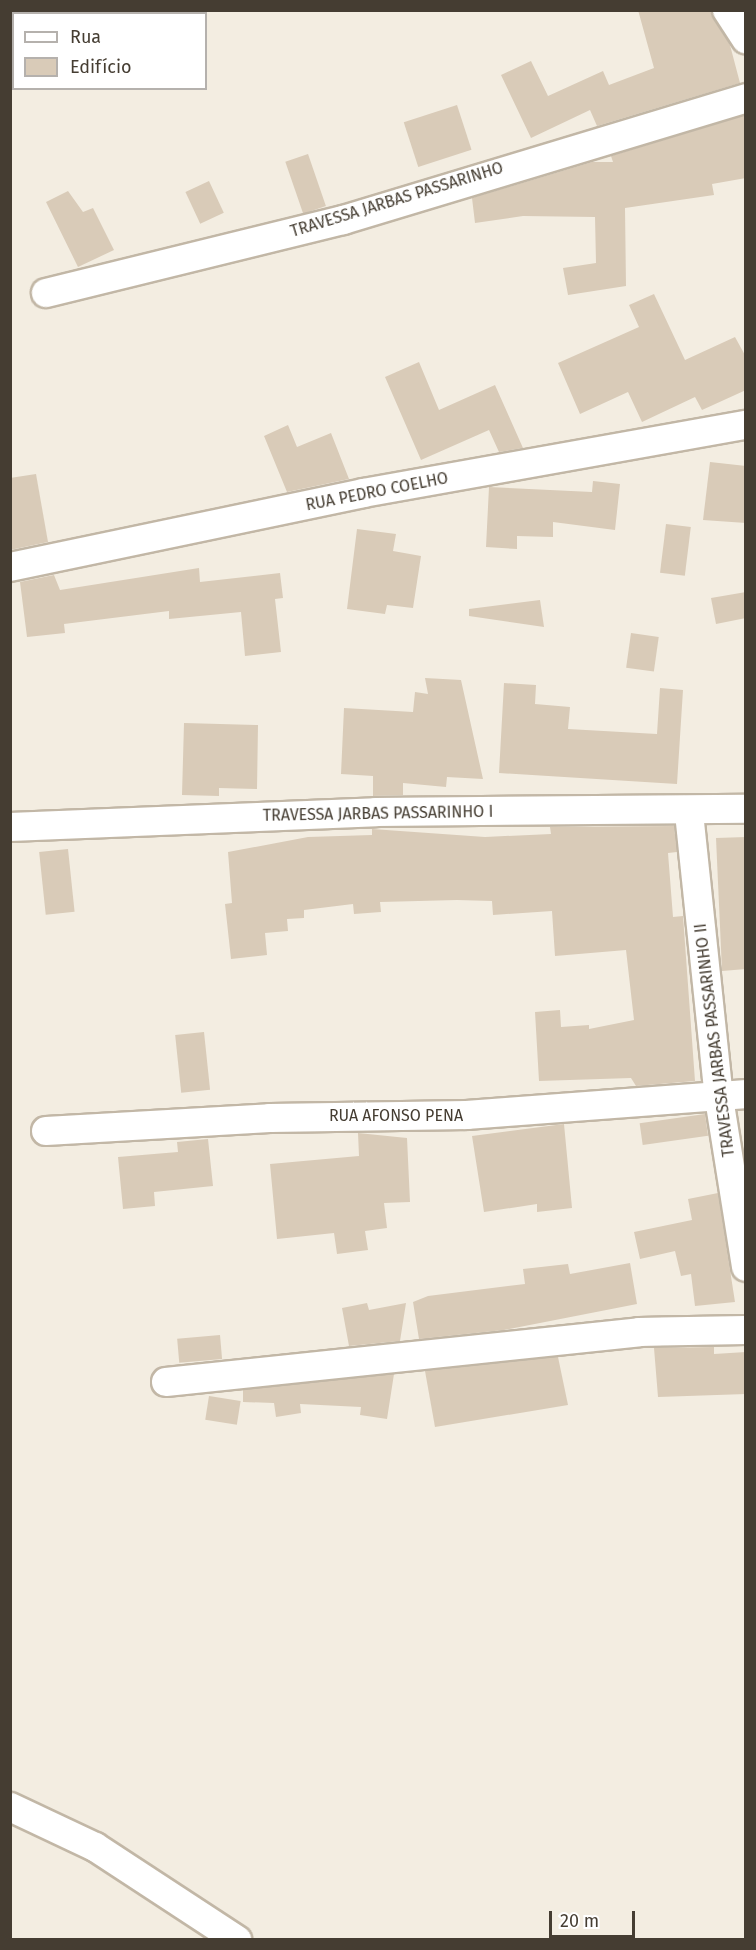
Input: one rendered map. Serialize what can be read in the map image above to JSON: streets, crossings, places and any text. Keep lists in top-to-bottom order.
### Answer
{
  "streets": {
    "street": [
      "TRAVESSA JARBAS PASSARINHO",
      "RUA PEDRO COELHO",
      "TRAVESSA JARBAS PASSARINHO I",
      "TRAVESSA JARBAS PASSARINHO II",
      "RUA AFONSO PENA"
    ]
  },
  "crossings": [
    ["TRAVESSA JARBAS PASSARINHO I", "TRAVESSA JARBAS PASSARINHO II"],
    ["TRAVESSA JARBAS PASSARINHO II", "RUA AFONSO PENA"]
  ],
  "legend": ["Rua", "Edifício"],
  "scale_bar": "20 m"
}
